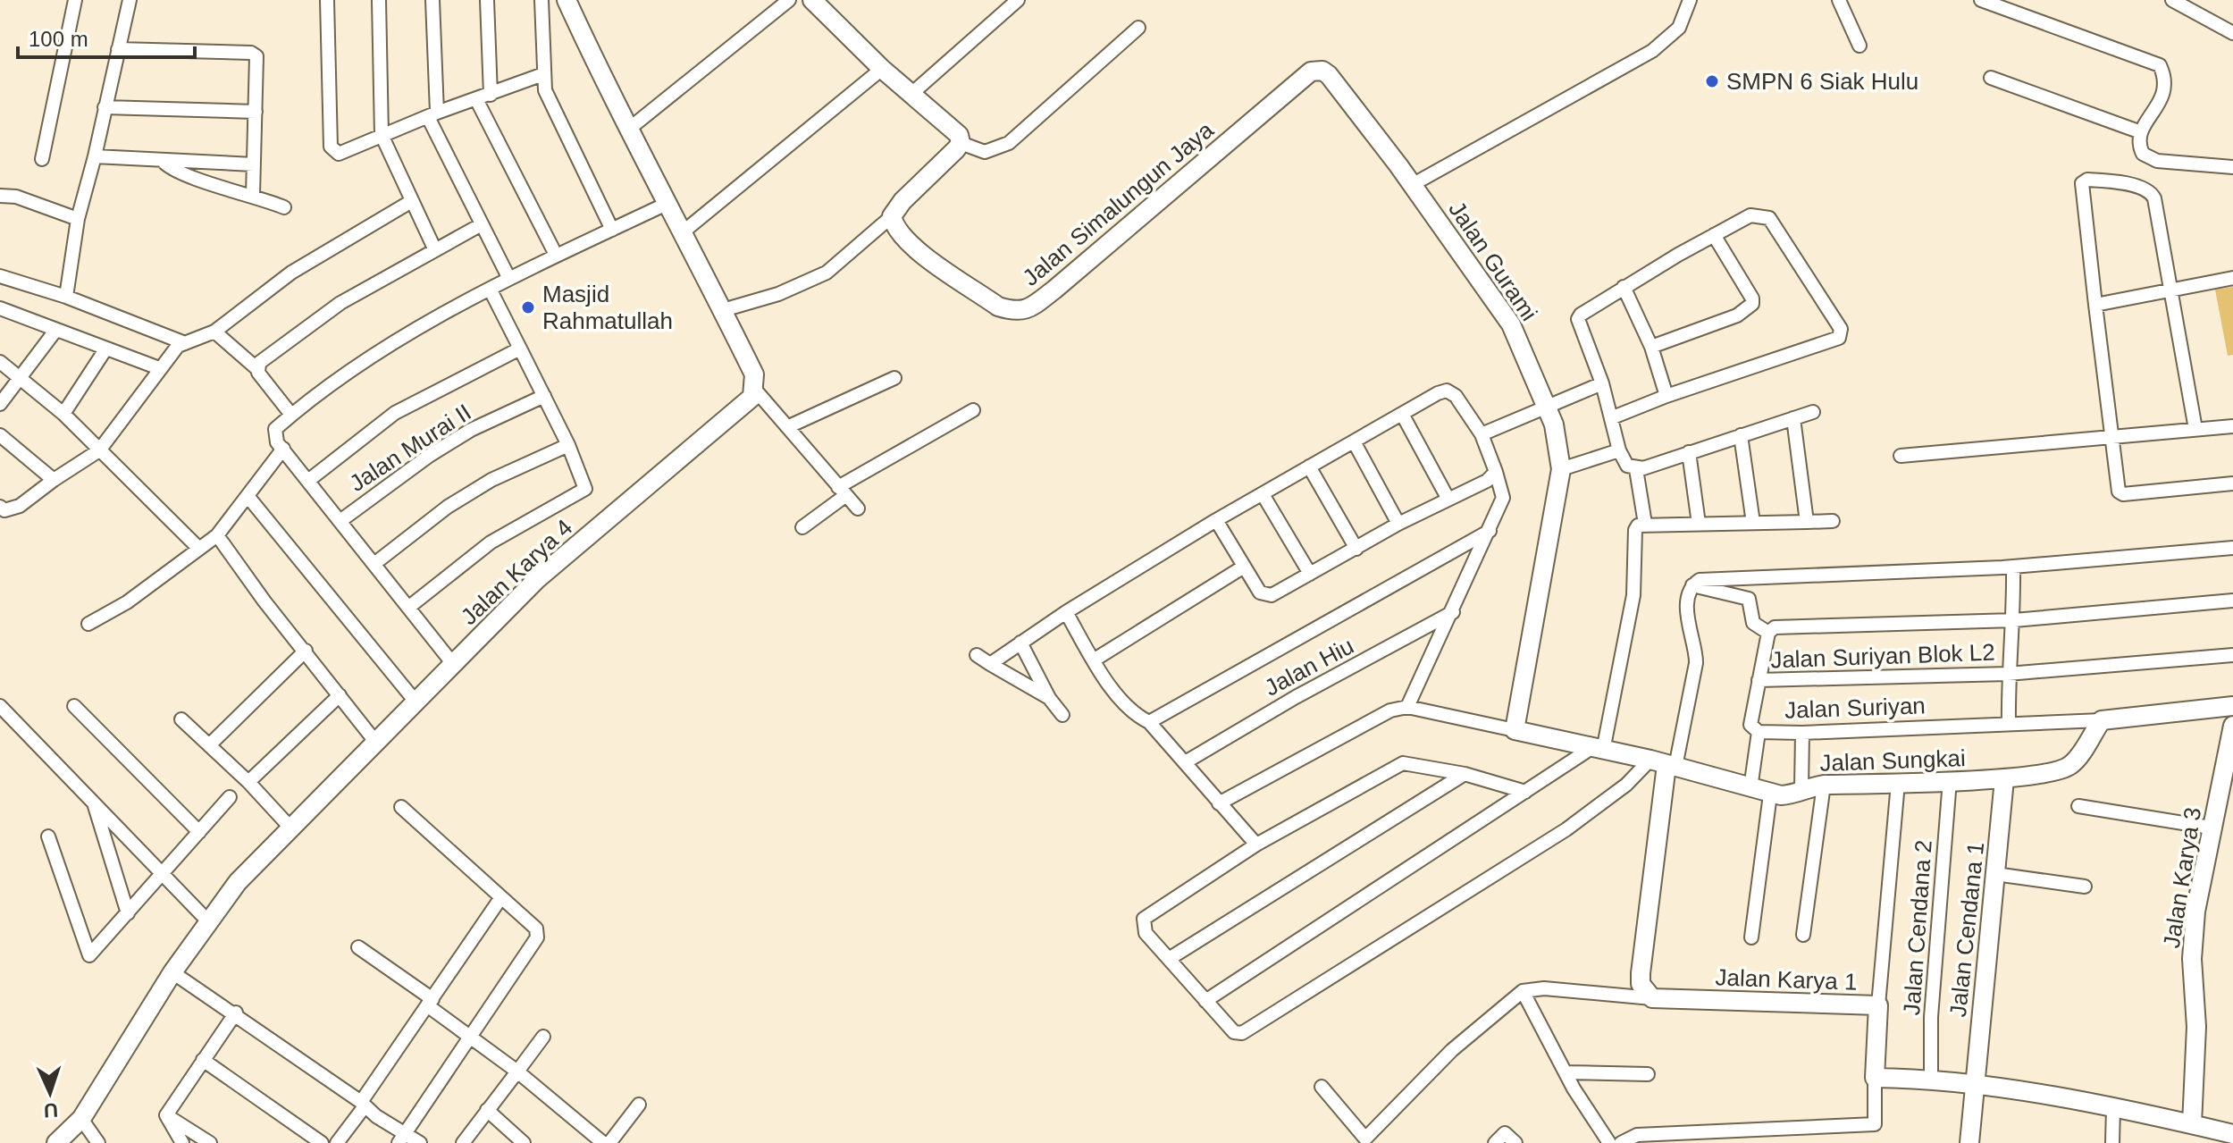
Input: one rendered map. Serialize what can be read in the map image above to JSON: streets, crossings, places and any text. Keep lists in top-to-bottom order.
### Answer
{
  "streets": {
    "street": [
      "Jalan Simalungun Jaya",
      "Jalan Gurami",
      "Jalan Murai II",
      "Jalan Karya 4",
      "Jalan Suriyan Blok L2",
      "Jalan Hiu",
      "Jalan Suriyan",
      "Jalan Sungkai",
      "Jalan Karya 3",
      "Jalan Cendana 2",
      "Jalan Cendana 1",
      "Jalan Karya 1"
    ]
  },
  "crossings": [
    ["Jalan Simalungun Jaya", "Jalan Gurami"],
    ["Jalan Suriyan Blok L2", "Jalan Suriyan"],
    ["Jalan Suriyan", "Jalan Sungkai"],
    ["Jalan Sungkai", "Jalan Cendana 2"],
    ["Jalan Sungkai", "Jalan Cendana 1"]
  ],
  "places": ["SMPN 6 Siak Hulu", "Masjid Rahmatullah"],
  "scale_bar": "100 m",
  "north": "bottom"
}
